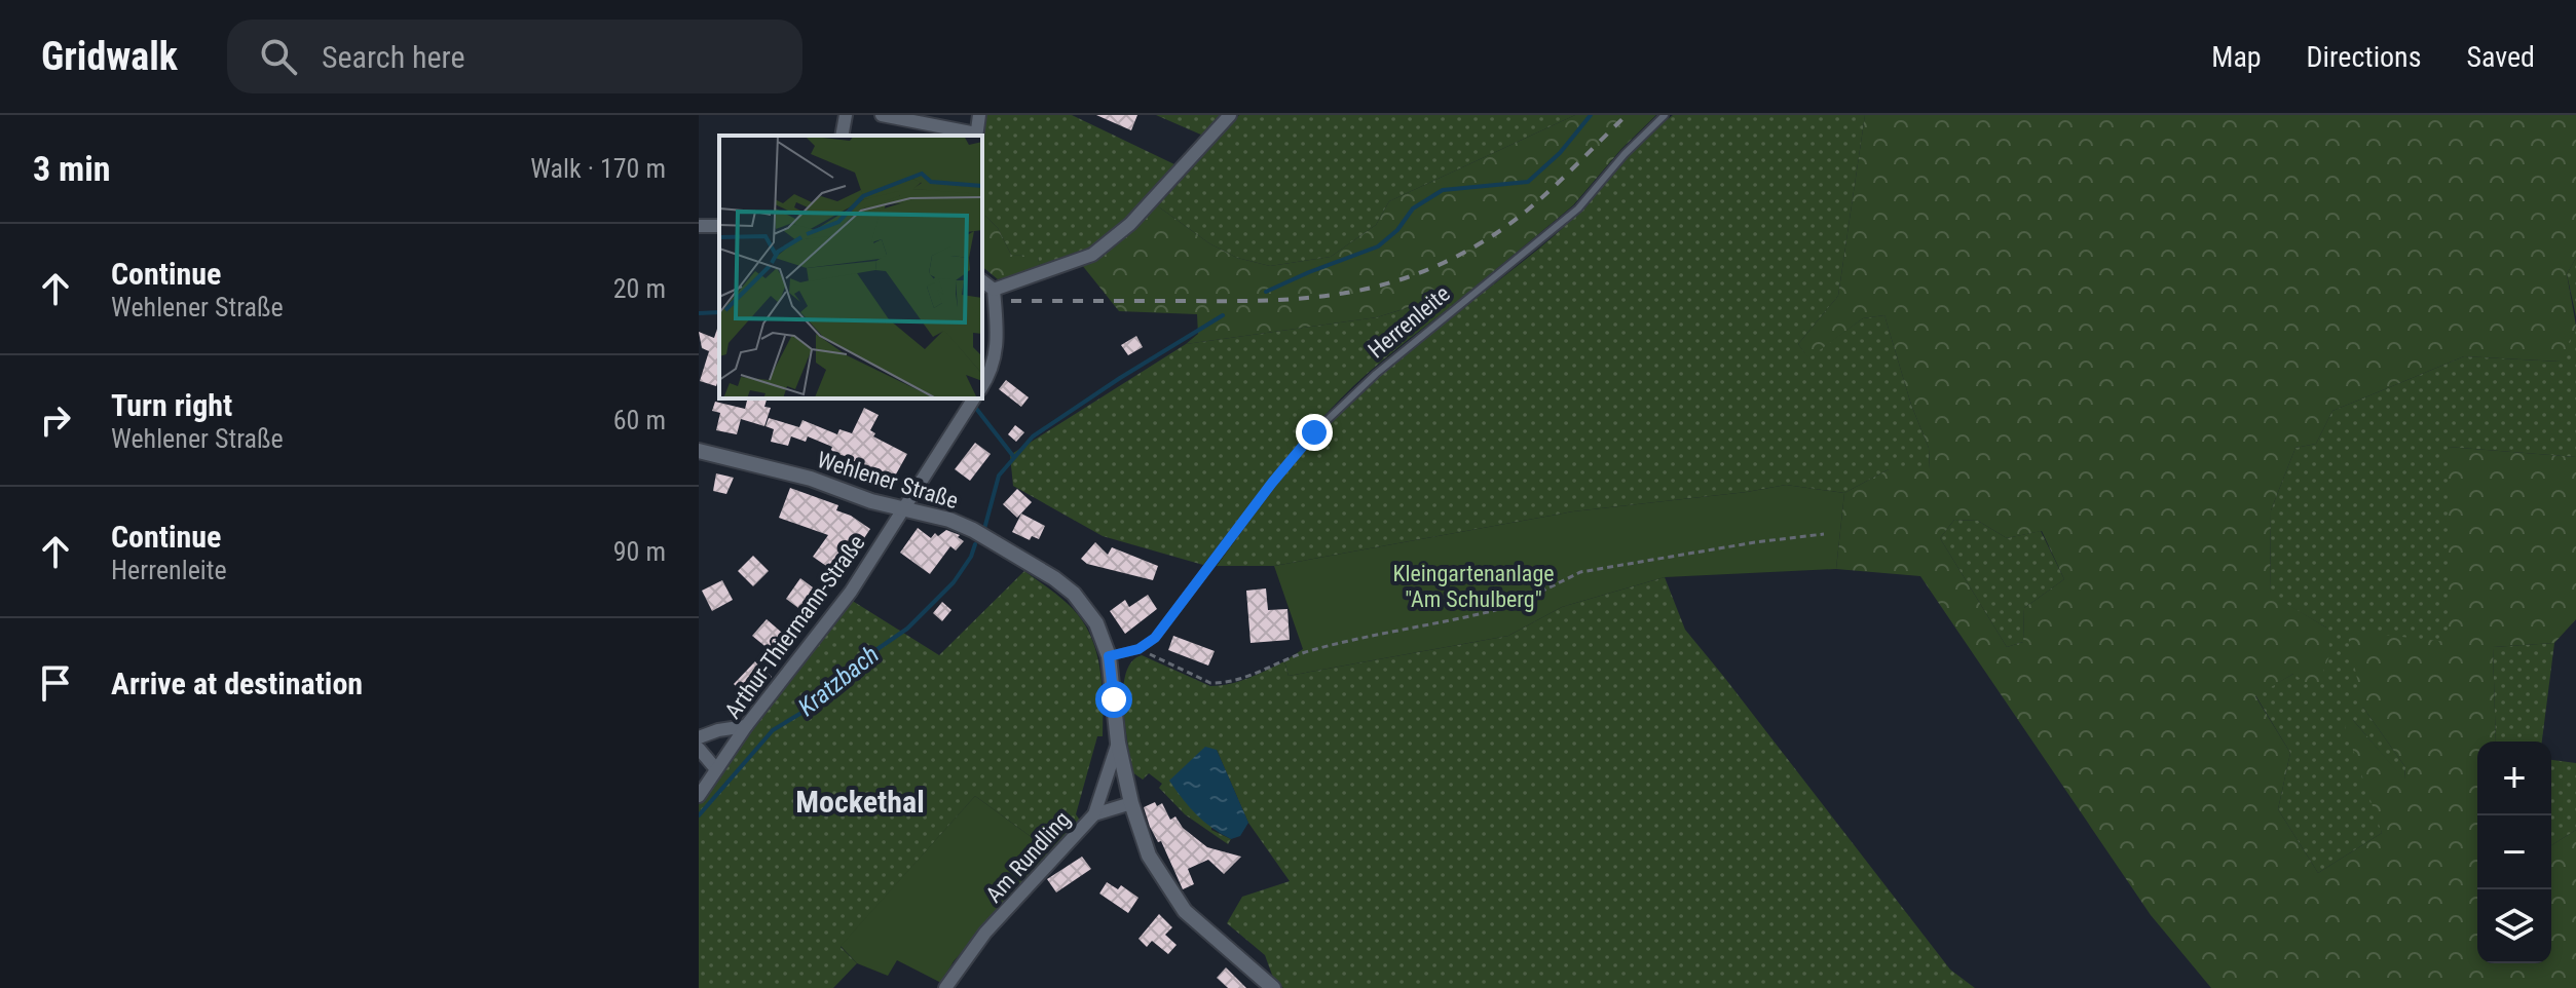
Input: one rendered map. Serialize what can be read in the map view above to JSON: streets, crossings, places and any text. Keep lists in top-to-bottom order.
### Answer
{
  "streets": {
    "street": ["Wehlener Straße", "Arthur-Thiermann-Straße", "Am Rundling"],
    "lane": ["Herrenleite"]
  },
  "crossings": [
    ["Wehlener Straße", "Arthur-Thiermann-Straße"],
    ["Wehlener Straße", "Am Rundling"]
  ],
  "districts": ["Mockethal"],
  "water": ["Kratzbach"],
  "parks": ["Kleingartenanlage \"Am Schulberg\""],
  "page": {
    "header": "Gridwalk",
    "search": "Search here",
    "nav": ["Map", "Directions", "Saved"],
    "heading": ["3 min", "Walk · 170 m"],
    "list": [
      ["Continue", "Wehlener Straße", "20 m"],
      ["Turn right", "Wehlener Straße", "60 m"],
      ["Continue", "Herrenleite", "90 m"],
      "Arrive at destination"
    ],
    "map_buttons": ["+", "−"]
  }
}
